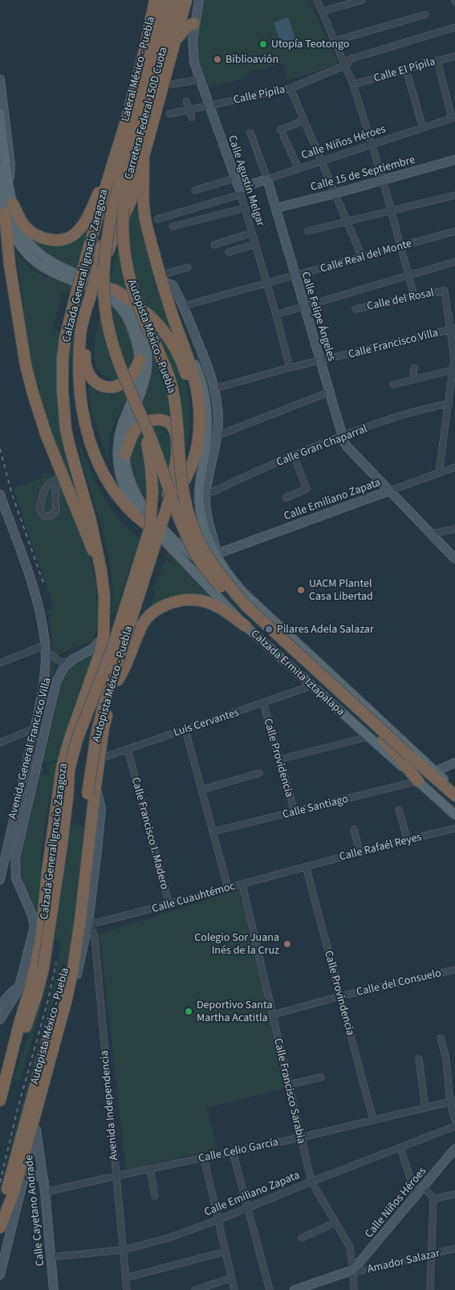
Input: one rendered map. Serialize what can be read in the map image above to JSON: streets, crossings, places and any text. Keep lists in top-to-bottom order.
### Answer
{
  "streets": {
    "highway": [
      "Lateral México - Puebla",
      "Carretera Federal 150D Cuota",
      "Calzada General Ignacio Zaragoza",
      "Autopista México - Puebla",
      "Calzada Ermita Iztapalapa"
    ],
    "street": [
      "Calle El Pípila",
      "Calle Pípila",
      "Calle Niños Héroes",
      "Calle 15 de Septiembre",
      "Calle Agustín Melgar",
      "Calle Real del Monte",
      "Calle del Rosal",
      "Calle Felipe Ángeles",
      "Calle Francisco Villa",
      "Calle Gran Chaparral",
      "Calle Emiliano Zapata",
      "Luis Cervantes",
      "Avenida General Francisco Villa",
      "Calle Providencia",
      "Calle Santiago",
      "Calle Francisco I. Madero",
      "Calle Rafaél Reyes",
      "Calle Cuauhtémoc",
      "Calle del Consuelo",
      "Calle Provindencia",
      "Calle Francisco Sarabia",
      "Avenida Independencia",
      "Calle Celio García",
      "Calle Cayetano Andrade",
      "Amador Salazar"
    ]
  },
  "crossings": [
    ["Lateral México - Puebla", "Calzada General Ignacio Zaragoza"],
    ["Calle Pípila", "Calle Agustín Melgar"],
    ["Carretera Federal 150D Cuota", "Autopista México - Puebla"],
    ["Calle Niños Héroes", "Calle Agustín Melgar"],
    ["Calle Niños Héroes", "Calle Felipe Ángeles"],
    ["Calle Niños Héroes", "Calle Francisco Sarabia"],
    ["Calle Niños Héroes", "Amador Salazar"],
    ["Calle 15 de Septiembre", "Calle Felipe Ángeles"],
    ["Calle Agustín Melgar", "Calle Real del Monte"],
    ["Calle Agustín Melgar", "Calle Francisco Villa"],
    ["Calle Real del Monte", "Calle Felipe Ángeles"],
    ["Calle Real del Monte", "Calzada Ermita Iztapalapa"],
    ["Calzada General Ignacio Zaragoza", "Autopista México - Puebla"],
    ["Calzada General Ignacio Zaragoza", "Avenida General Francisco Villa"],
    ["Calle del Rosal", "Calle Francisco Villa"],
    ["Calle Felipe Ángeles", "Calle Francisco Villa"],
    ["Calle Felipe Ángeles", "Calle Gran Chaparral"],
    ["Calle Felipe Ángeles", "Calle Emiliano Zapata"],
    ["Autopista México - Puebla", "Calzada Ermita Iztapalapa"],
    ["Calle Francisco Villa", "Calzada Ermita Iztapalapa"],
    ["Calle Gran Chaparral", "Calzada Ermita Iztapalapa"],
    ["Calle Emiliano Zapata", "Calzada Ermita Iztapalapa"],
    ["Calle Emiliano Zapata", "Calle Francisco Sarabia"],
    ["Calle Emiliano Zapata", "Avenida Independencia"],
    ["Calle Emiliano Zapata", "Calle Cayetano Andrade"],
    ["Calzada Ermita Iztapalapa", "Luis Cervantes"],
    ["Calzada Ermita Iztapalapa", "Calle Santiago"],
    ["Luis Cervantes", "Calle Providencia"],
    ["Luis Cervantes", "Calle Francisco I. Madero"],
    ["Calle Providencia", "Calle Santiago"],
    ["Calle Francisco I. Madero", "Calle Cuauhtémoc"],
    ["Calle Rafaél Reyes", "Calle Cuauhtémoc"],
    ["Calle Rafaél Reyes", "Calle Provindencia"],
    ["Calle Cuauhtémoc", "Calle Provindencia"],
    ["Calle Cuauhtémoc", "Calle Francisco Sarabia"],
    ["Calle Cuauhtémoc", "Avenida Independencia"],
    ["Calle del Consuelo", "Calle Provindencia"],
    ["Calle del Consuelo", "Calle Francisco Sarabia"],
    ["Calle Provindencia", "Calle Celio García"],
    ["Calle Francisco Sarabia", "Calle Celio García"],
    ["Calle Francisco Sarabia", "Amador Salazar"],
    ["Avenida Independencia", "Calle Celio García"],
    ["Calle Celio García", "Calle Cayetano Andrade"]
  ],
  "places": [
    "Utopía Teotongo",
    "Biblioavión",
    "UACM Plantel Casa Libertad",
    "Pilares Adela Salazar",
    "Colegio Sor Juana Inés de la Cruz",
    "Deportivo Santa Martha Acatitla"
  ]
}
